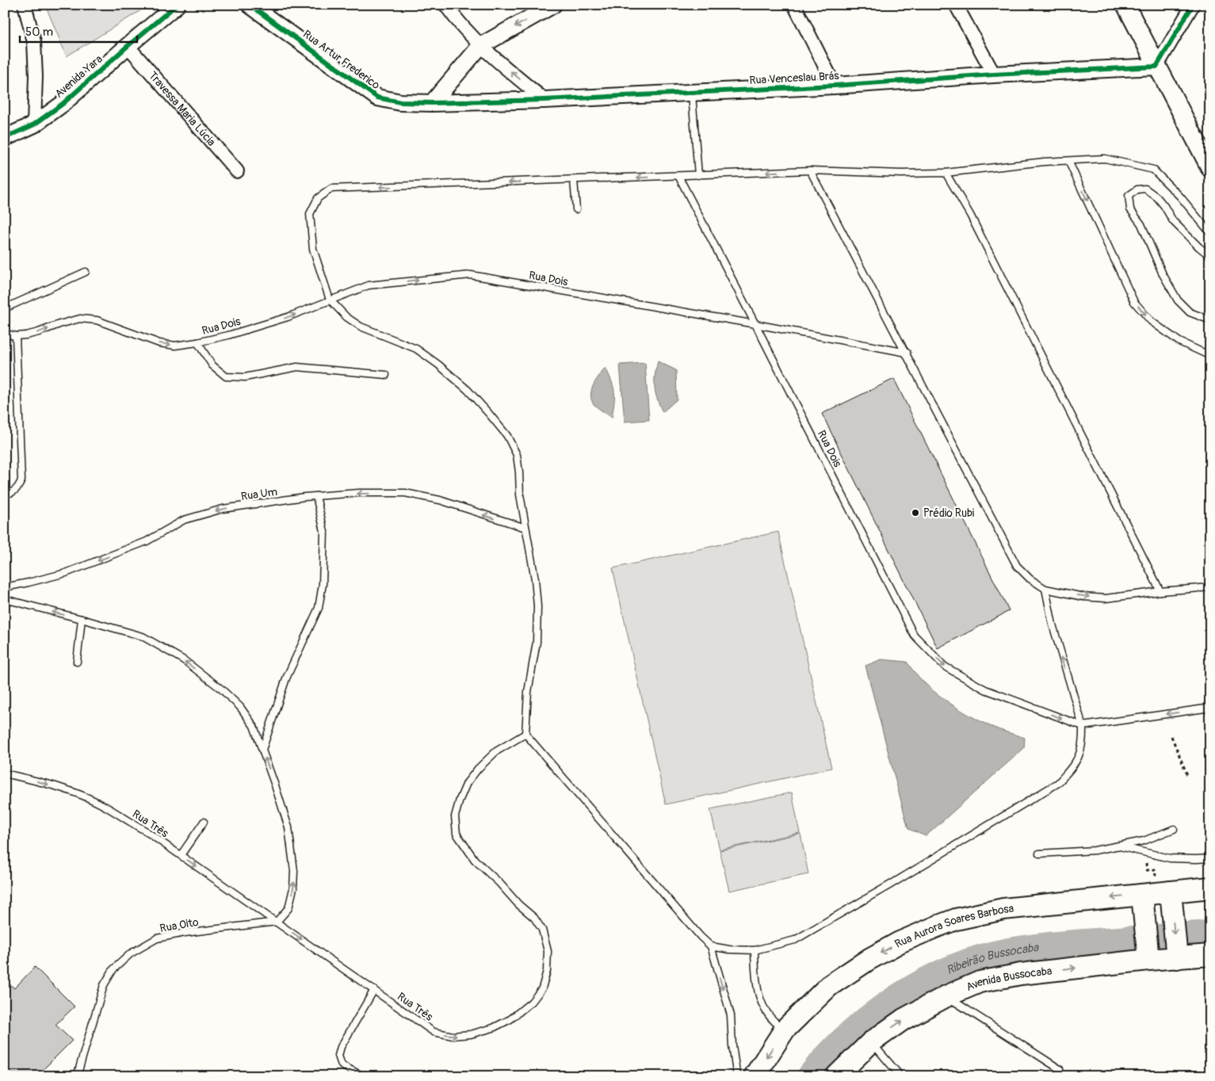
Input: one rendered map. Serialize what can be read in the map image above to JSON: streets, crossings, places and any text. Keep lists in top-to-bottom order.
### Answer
{
  "streets": {
    "main road": ["Rua Aurora Soares Barbosa", "Avenida Bussocaba"],
    "street": [
      "Rua Artur Frederico",
      "Avenida Yara",
      "Rua Venceslau Brás",
      "Travessa Maria Lúcia"
    ],
    "lane": [
      "Rua Dois",
      "Rua Um",
      "Rua Três",
      "Rua Oito"
    ]
  },
  "crossings": [
    ["Rua Artur Frederico", "Rua Venceslau Brás"],
    ["Avenida Yara", "Travessa Maria Lúcia"],
    ["Rua Três", "Rua Oito"]
  ],
  "one_way": [
    "Rua Dois",
    "Rua Um",
    "Rua Aurora Soares Barbosa",
    "Avenida Bussocaba"
  ],
  "water": ["Ribeirão Bussocaba"],
  "places": ["Prédio Rubi"],
  "scale_bar": "50 m"
}
